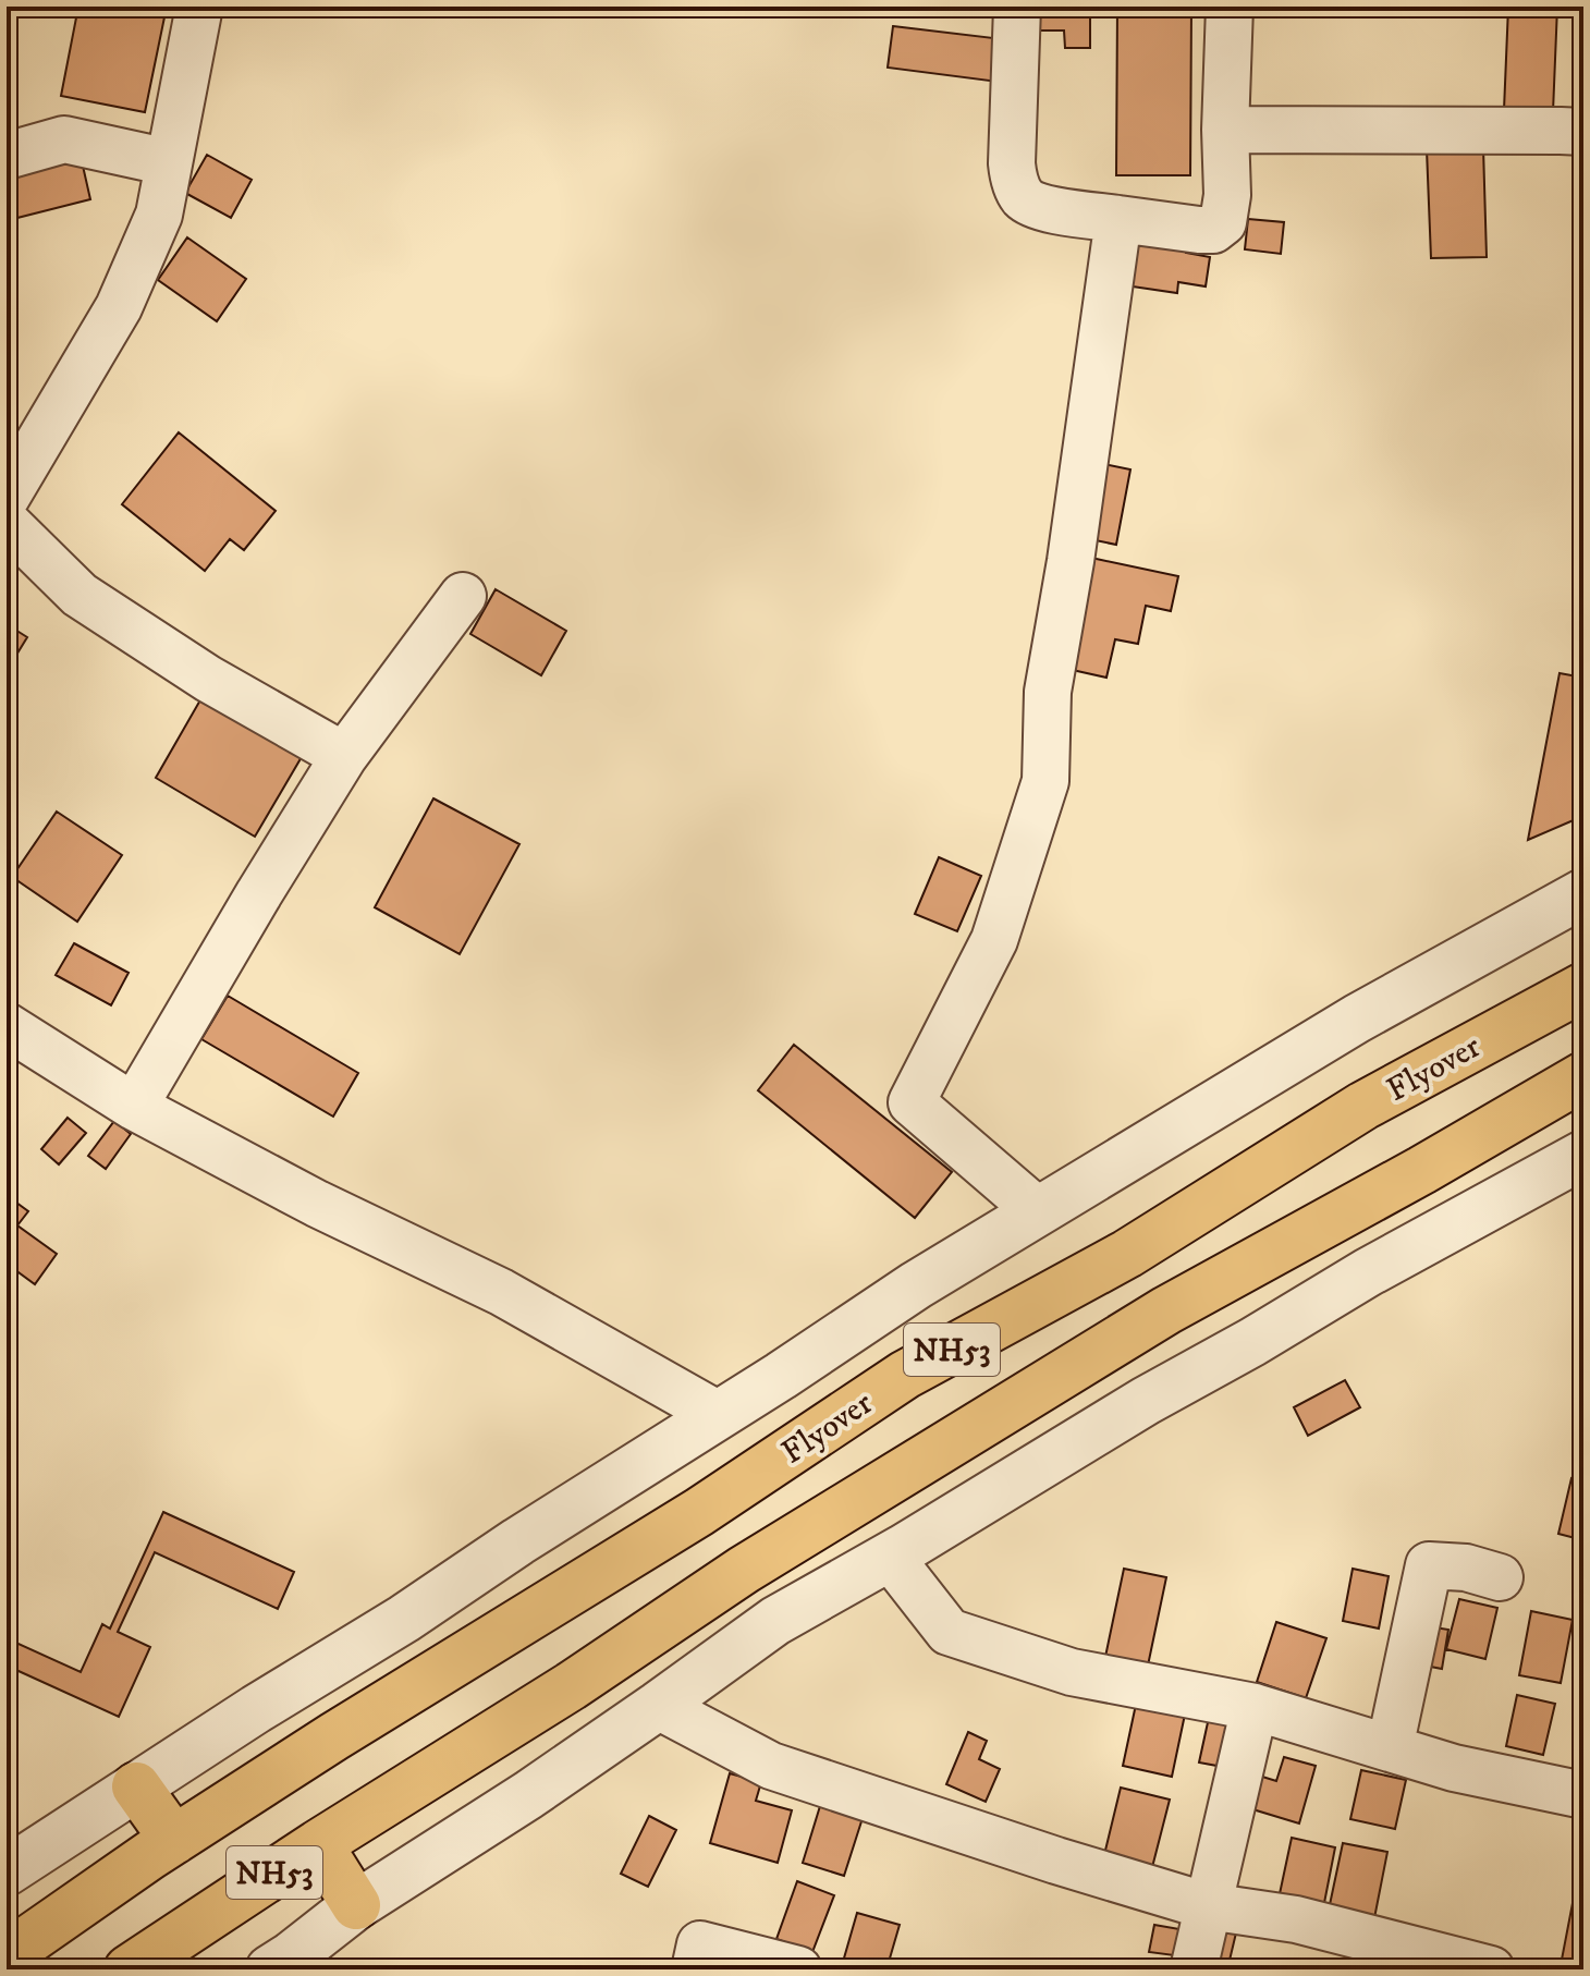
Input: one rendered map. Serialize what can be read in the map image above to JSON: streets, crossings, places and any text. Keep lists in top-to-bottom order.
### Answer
{
  "streets": {
    "highway": ["Flyover", "NH53"]
  },
  "crossings": [
    ["Flyover", "NH53"]
  ]
}
